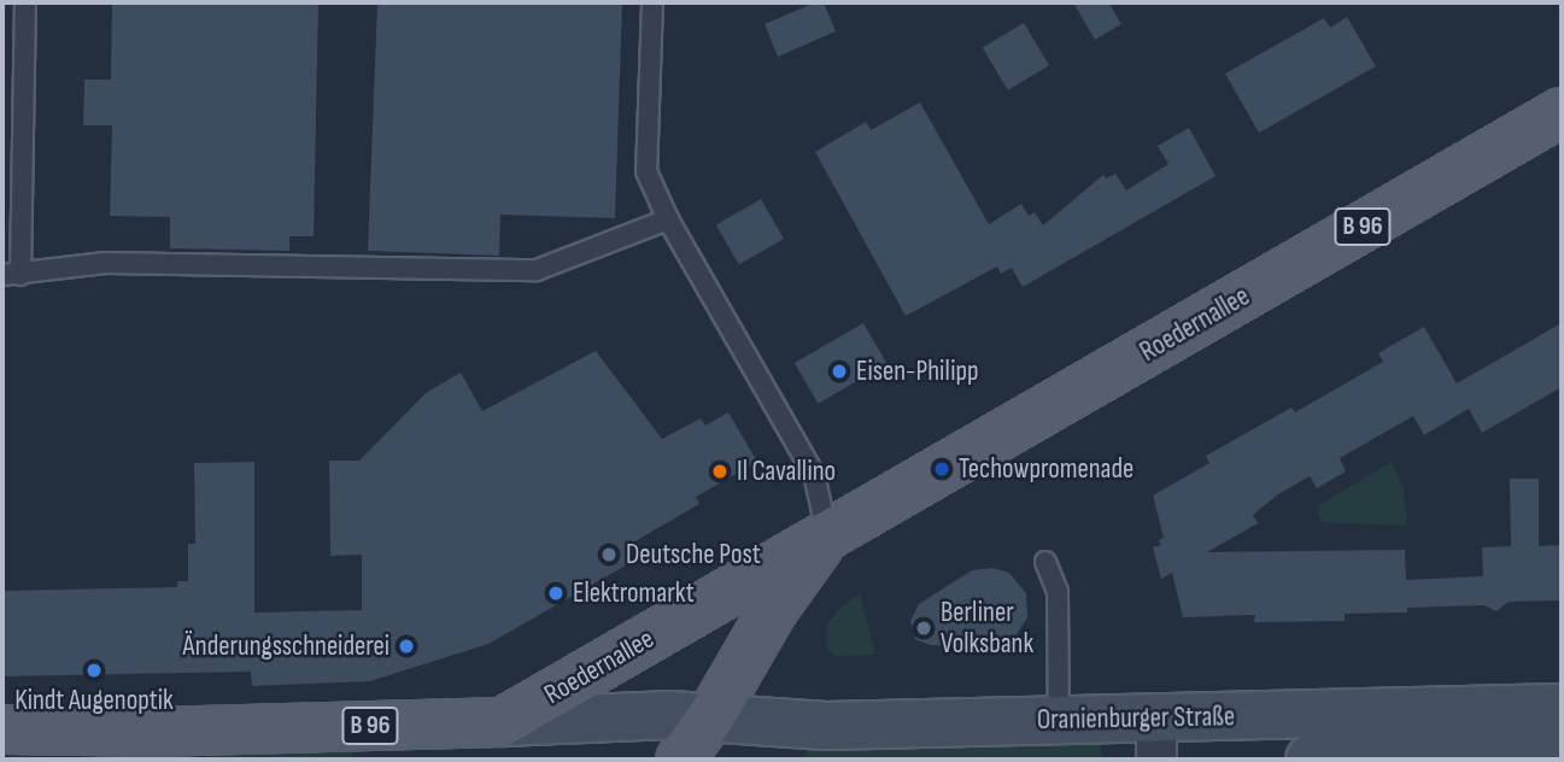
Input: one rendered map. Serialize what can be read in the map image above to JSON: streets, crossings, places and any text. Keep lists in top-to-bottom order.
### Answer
{
  "streets": {
    "main road": ["B 96", "Roedernallee", "Oranienburger Straße"]
  },
  "crossings": [
    ["B 96", "Roedernallee"],
    ["B 96", "Oranienburger Straße"],
    ["Roedernallee", "Oranienburger Straße"]
  ],
  "places": [
    "Eisen-Philipp",
    "Techowpromenade",
    "Il Cavallino",
    "Deutsche Post",
    "Elektromarkt",
    "Berliner Volksbank",
    "Änderungsschneiderei",
    "Kindt Augenoptik"
  ]
}
